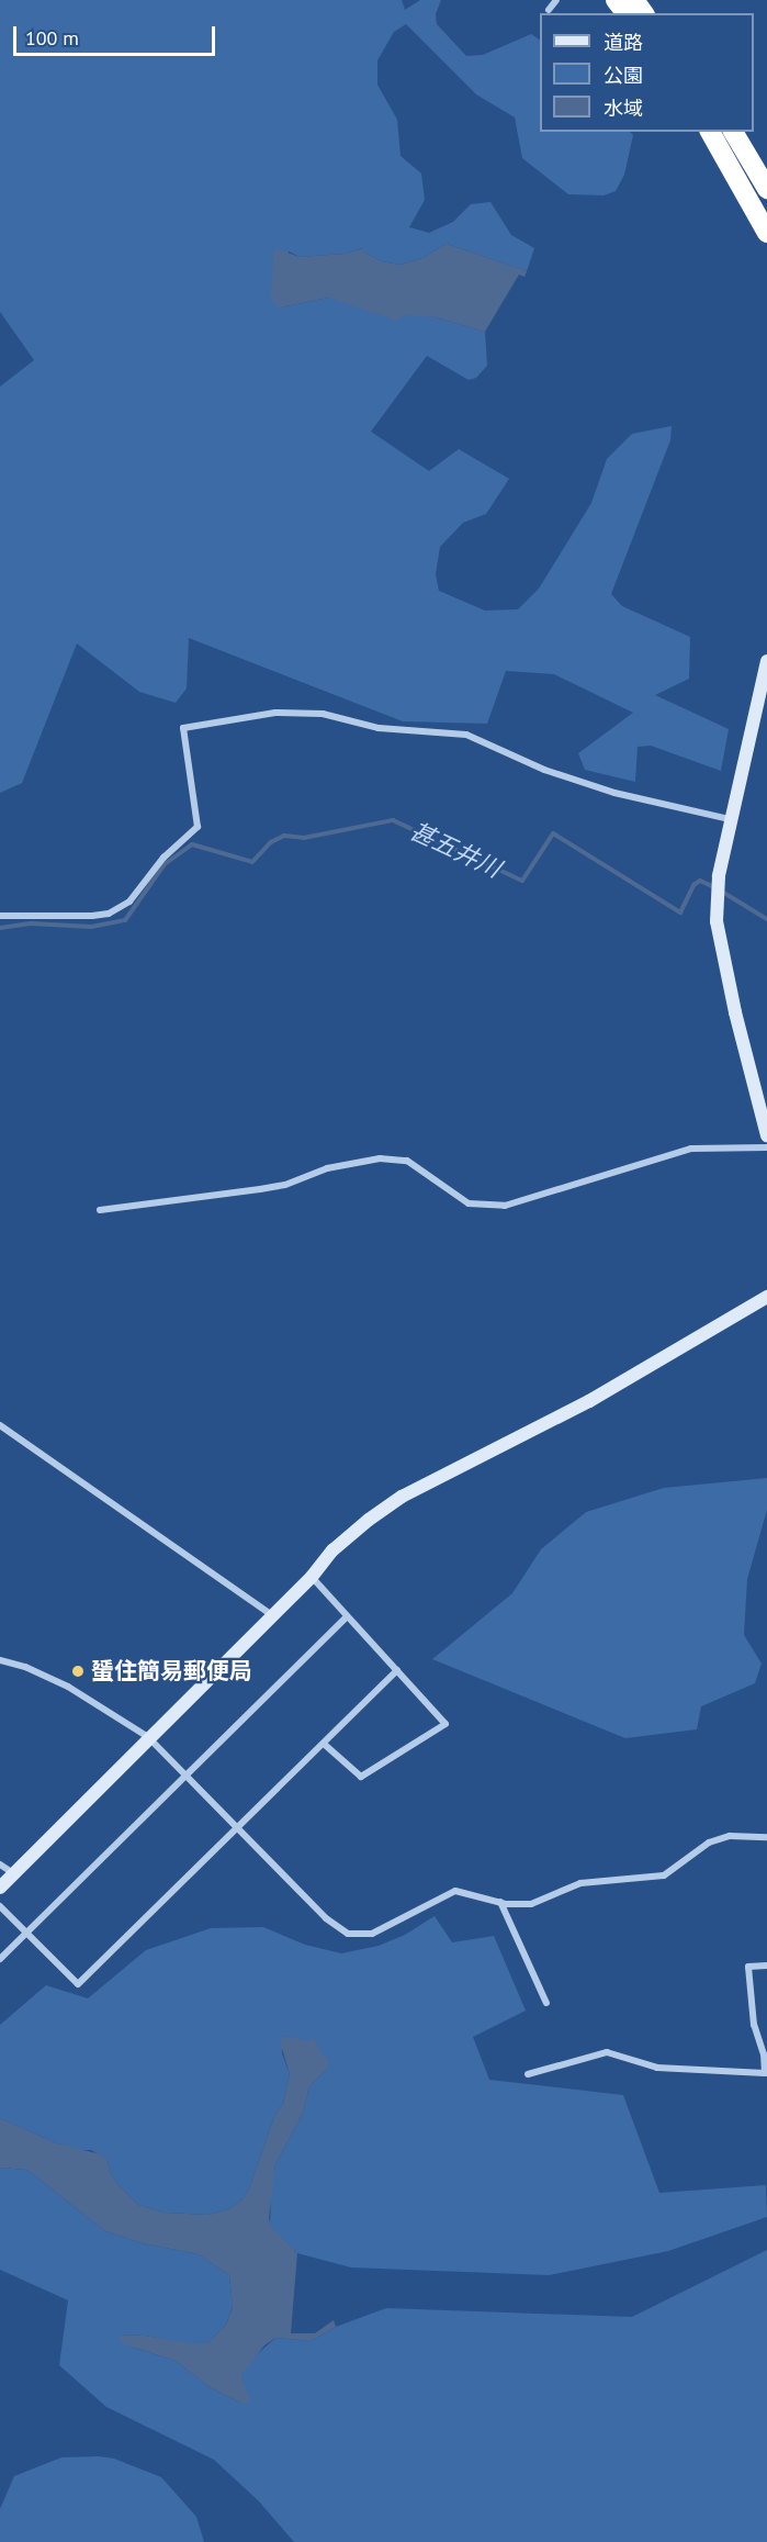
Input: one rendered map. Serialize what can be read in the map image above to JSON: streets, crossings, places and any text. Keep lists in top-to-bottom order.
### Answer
{
  "water": ["甚五井川"],
  "places": ["蜑住簡易郵便局"],
  "legend": ["道路", "公園", "水域"],
  "scale_bar": "100 m"
}
